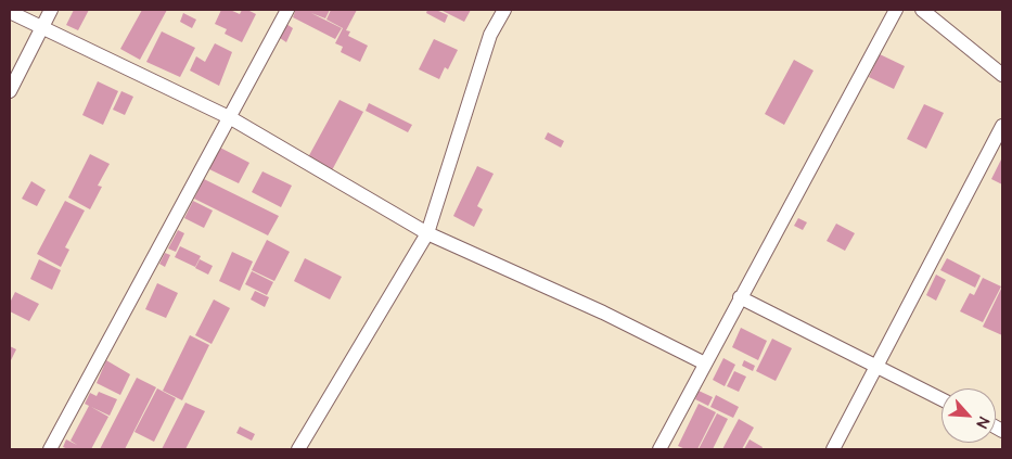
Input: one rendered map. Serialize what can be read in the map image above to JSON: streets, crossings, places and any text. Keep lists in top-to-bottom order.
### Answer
{
  "north": "bottom right"
}
